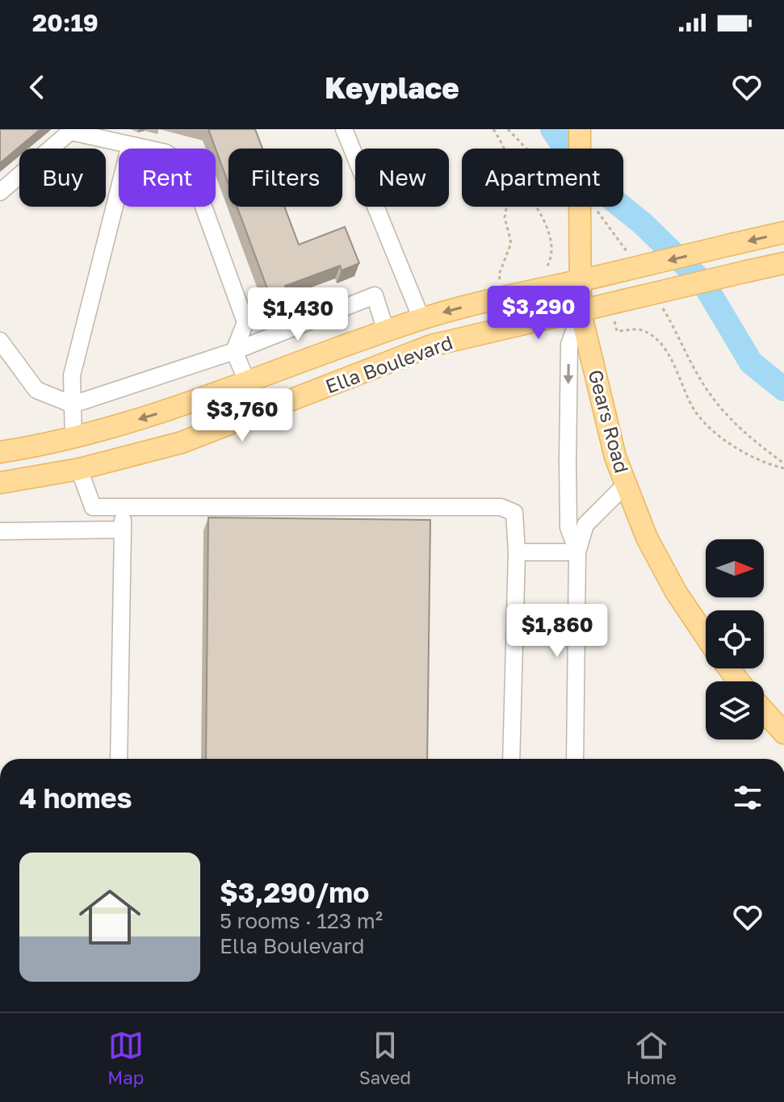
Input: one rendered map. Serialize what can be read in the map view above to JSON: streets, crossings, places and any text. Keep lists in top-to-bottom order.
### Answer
{
  "streets": {
    "main road": ["Ella Boulevard", "Gears Road"]
  },
  "crossings": [
    ["Ella Boulevard", "Gears Road"]
  ],
  "north": "right",
  "page": {
    "status": "20:19",
    "header": "Keyplace",
    "chip": [
      "Buy",
      "Rent",
      "Filters",
      "New",
      "Apartment"
    ],
    "price": [
      "$3,290",
      "$1,430",
      "$3,760",
      "$1,860"
    ],
    "heading": "4 homes",
    "list": [
      {
        "name": "$3,290/mo",
        "note": "5 rooms · 123 m² · Ella Boulevard"
      }
    ],
    "tabs": ["Map", "Saved", "Home"]
  }
}
